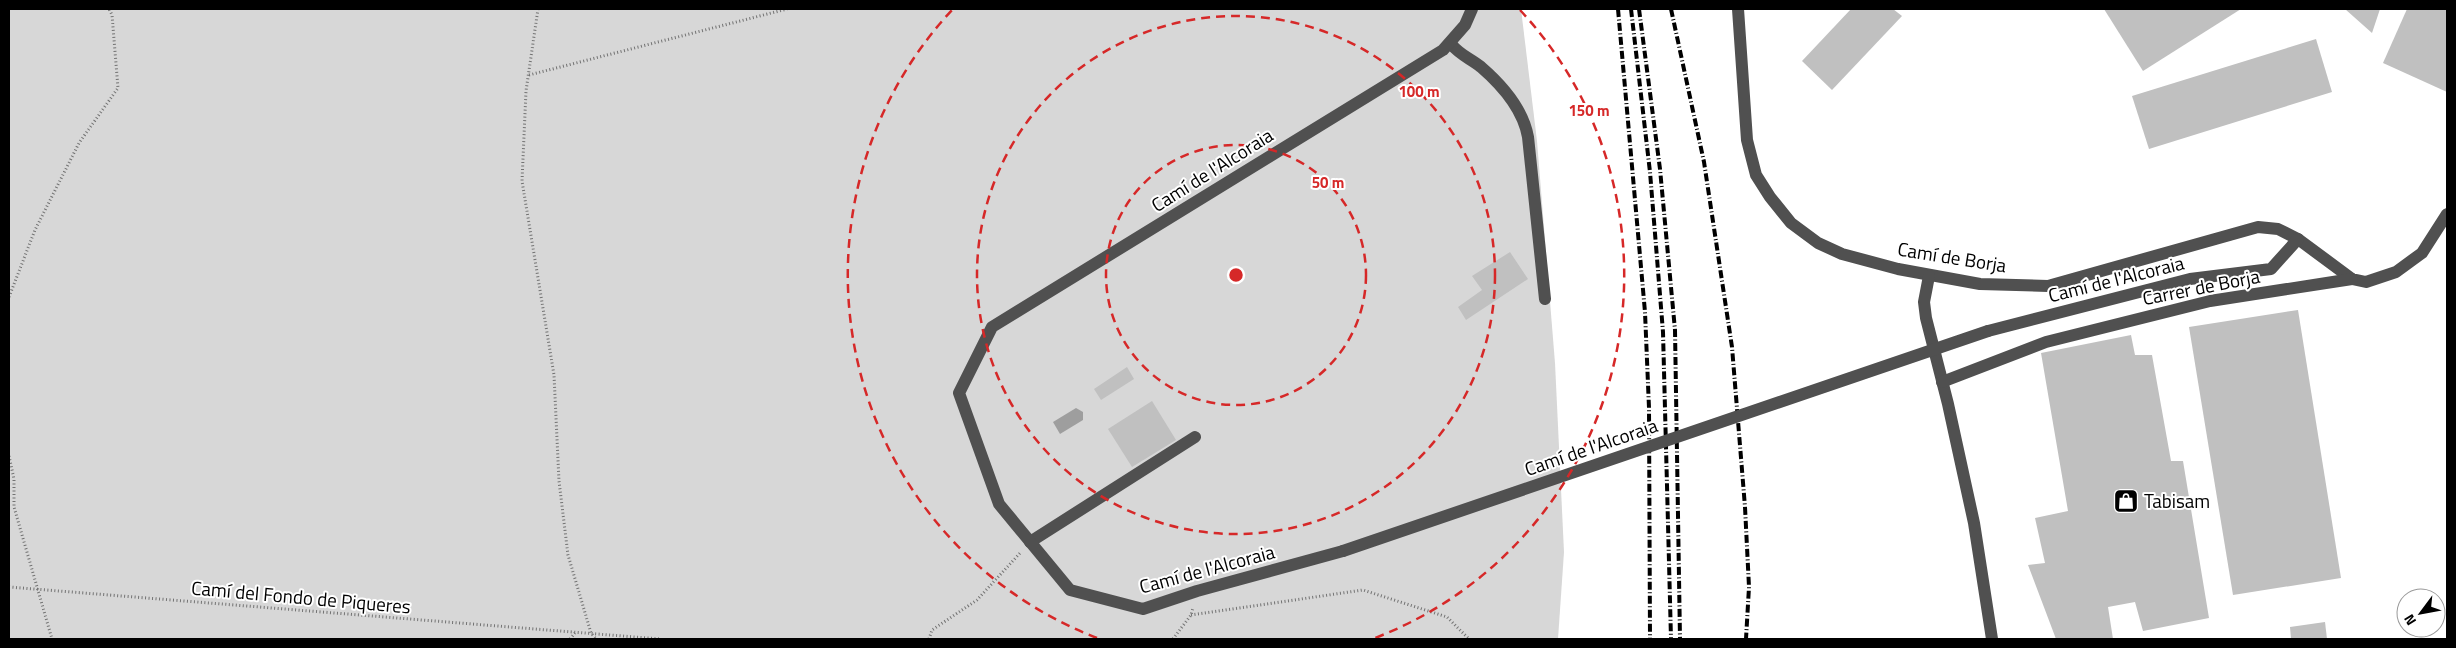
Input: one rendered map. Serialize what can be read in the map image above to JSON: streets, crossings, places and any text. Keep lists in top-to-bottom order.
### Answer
{
  "streets": {
    "street": ["Camí de l'Alcoraia", "Camí de Borja", "Carrer de Borja"],
    "path": ["Camí del Fondo de Piqueres"]
  },
  "crossings": [
    ["Camí de l'Alcoraia", "Camí de Borja"],
    ["Camí de Borja", "Carrer de Borja"]
  ],
  "places": {
    "shop": ["Tabisam"]
  },
  "north": "bottom left",
  "rings": ["100 m", "150 m", "50 m"]
}
